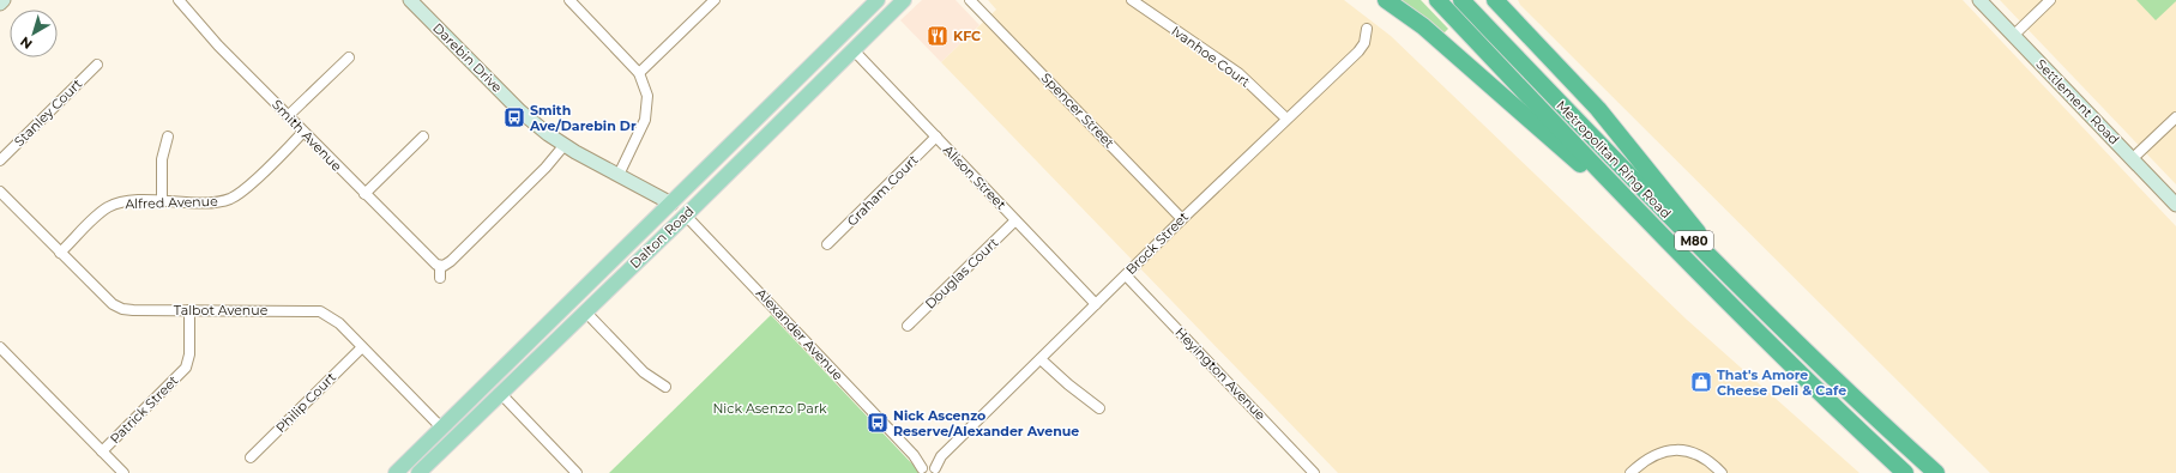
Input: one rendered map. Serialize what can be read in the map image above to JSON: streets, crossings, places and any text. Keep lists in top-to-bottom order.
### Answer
{
  "streets": {
    "highway": ["Metropolitan Ring Road", "M80"],
    "main road": ["Dalton Road"],
    "street": [
      "Ivanhoe Court",
      "Darebin Drive",
      "Settlement Road",
      "Spencer Street",
      "Stanley Court",
      "Smith Avenue",
      "Alison Street",
      "Graham Court",
      "Alfred Avenue",
      "Brock Street",
      "Douglas Court",
      "Talbot Avenue",
      "Alexander Avenue",
      "Heyington Avenue",
      "Philip Court",
      "Patrick Street"
    ]
  },
  "crossings": [
    ["Ivanhoe Court", "Brock Street"],
    ["Darebin Drive", "Dalton Road"],
    ["Spencer Street", "Brock Street"],
    ["Smith Avenue", "Alfred Avenue"],
    ["Alison Street", "Graham Court"],
    ["Alison Street", "Dalton Road"],
    ["Alison Street", "Brock Street"],
    ["Alison Street", "Douglas Court"],
    ["Alfred Avenue", "Talbot Avenue"],
    ["Dalton Road", "Talbot Avenue"],
    ["Dalton Road", "Alexander Avenue"],
    ["Brock Street", "Alexander Avenue"],
    ["Brock Street", "Heyington Avenue"],
    ["Talbot Avenue", "Philip Court"],
    ["Talbot Avenue", "Patrick Street"]
  ],
  "parks": ["Nick Asenzo Park"],
  "places": {
    "restaurant": ["KFC"],
    "bus stop": ["Smith Ave/Darebin Dr", "Nick Ascenzo Reserve/Alexander Avenue"],
    "shop": ["That's Amore Cheese Deli & Cafe"]
  },
  "north": "bottom left"
}
